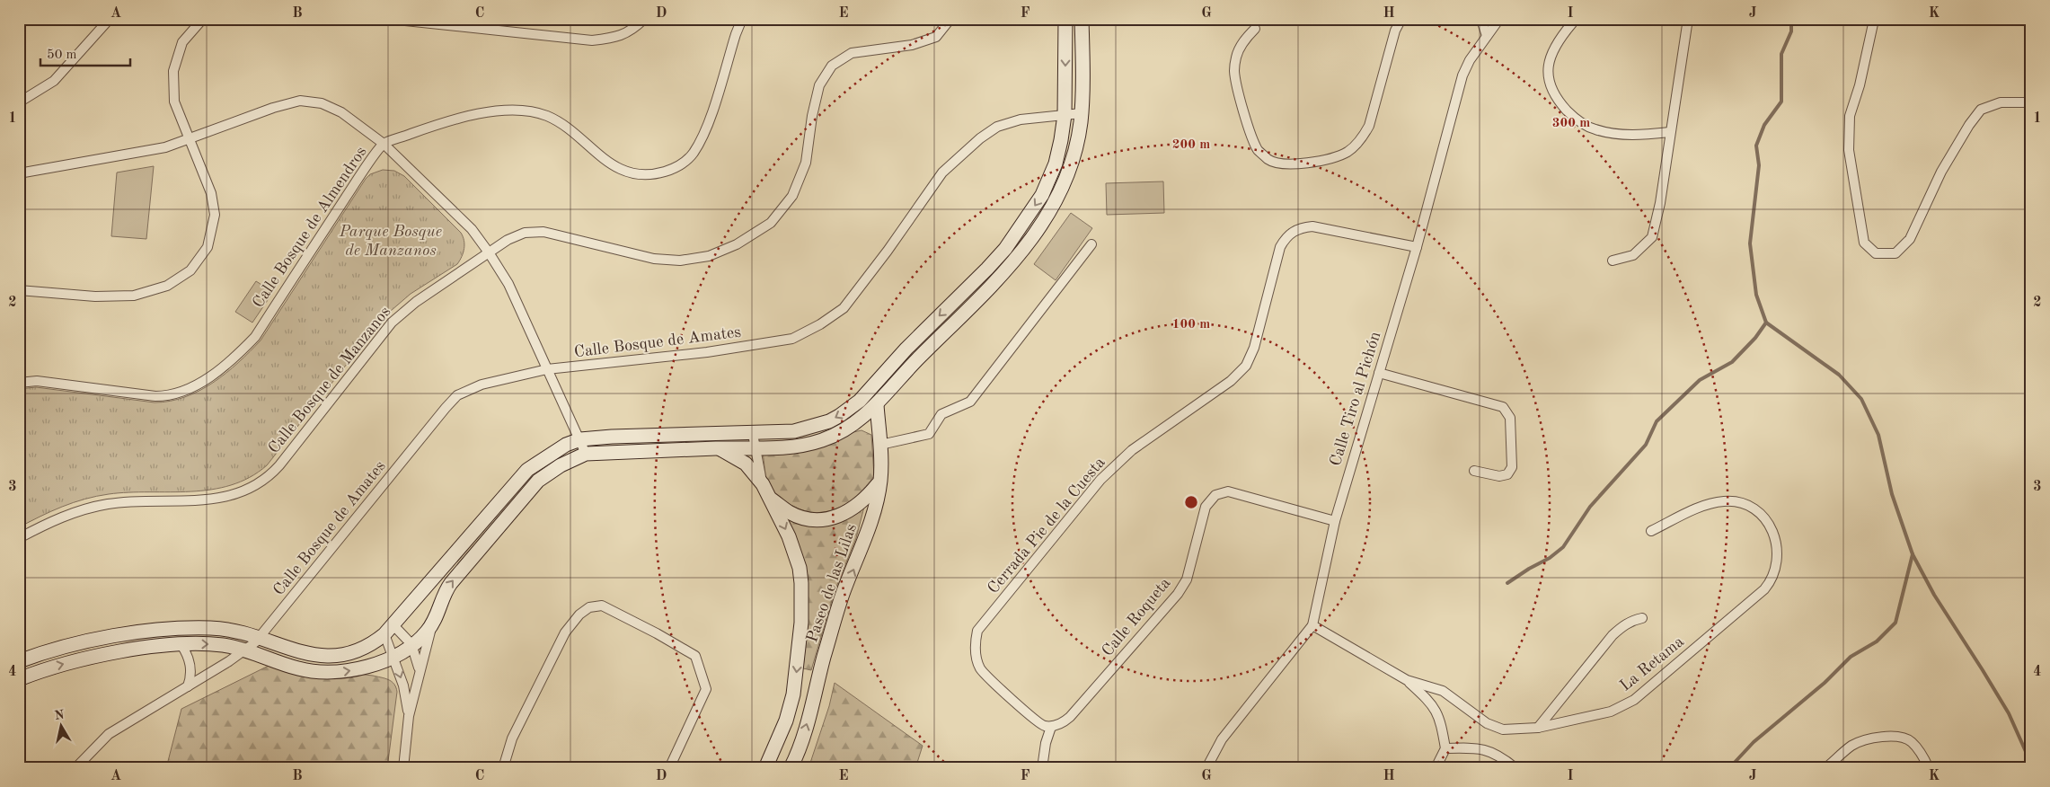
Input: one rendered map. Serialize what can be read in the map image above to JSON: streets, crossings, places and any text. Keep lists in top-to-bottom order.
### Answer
{
  "streets": {
    "street": [
      "Calle Bosque de Almendros",
      "Calle Bosque de Amates",
      "Calle Bosque de Manzanos",
      "Calle Tiro al Pichón",
      "Cerrada Pie de la Cuesta",
      "Paseo de las Lilas",
      "Calle Roqueta",
      "La Retama"
    ]
  },
  "crossings": [
    ["Calle Tiro al Pichón", "Cerrada Pie de la Cuesta"],
    ["Calle Tiro al Pichón", "Calle Roqueta"],
    ["Calle Tiro al Pichón", "La Retama"],
    ["Cerrada Pie de la Cuesta", "Calle Roqueta"]
  ],
  "parks": ["Parque Bosque de Manzanos"],
  "scale_bar": "50 m",
  "north": "top",
  "grid": {
    "columns": [
      "A",
      "B",
      "C",
      "D",
      "E",
      "F",
      "G",
      "H",
      "I",
      "J",
      "K"
    ],
    "rows": [
      "1",
      "2",
      "3",
      "4"
    ]
  },
  "rings": ["300 m", "200 m", "100 m"]
}
